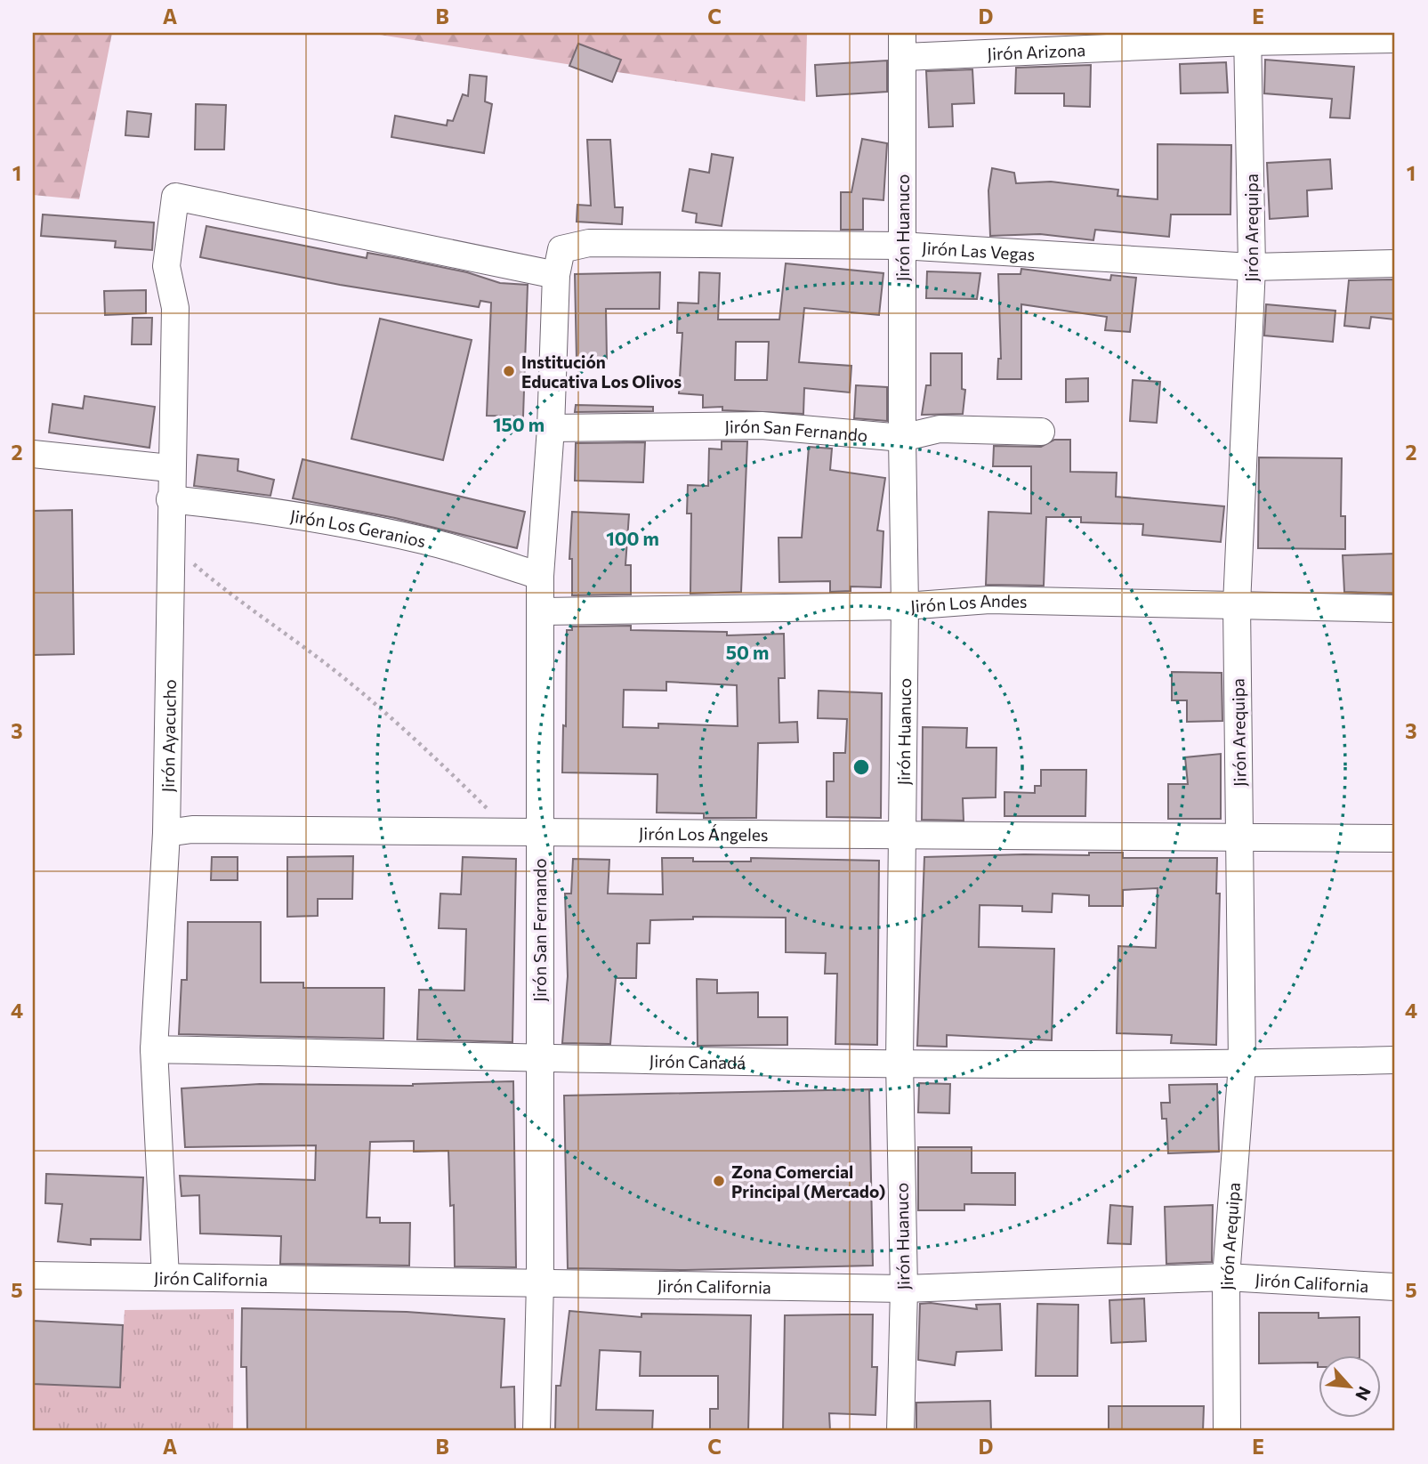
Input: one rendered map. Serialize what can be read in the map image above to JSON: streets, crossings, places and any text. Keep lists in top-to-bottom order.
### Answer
{
  "streets": {
    "street": [
      "Jirón Arizona",
      "Jirón Huanuco",
      "Jirón Arequipa",
      "Jirón Las Vegas",
      "Jirón San Fernando",
      "Jirón Los Geranios",
      "Jirón Los Andes",
      "Jirón Ayacucho",
      "Jirón Los Ángeles",
      "Jirón Canadá",
      "Jirón California"
    ]
  },
  "crossings": [
    ["Jirón Arizona", "Jirón Huanuco"],
    ["Jirón Arizona", "Jirón Arequipa"],
    ["Jirón Huanuco", "Jirón Las Vegas"],
    ["Jirón Huanuco", "Jirón San Fernando"],
    ["Jirón Huanuco", "Jirón Los Andes"],
    ["Jirón Huanuco", "Jirón Los Ángeles"],
    ["Jirón Huanuco", "Jirón Canadá"],
    ["Jirón Huanuco", "Jirón California"],
    ["Jirón Arequipa", "Jirón Las Vegas"],
    ["Jirón Arequipa", "Jirón Los Andes"],
    ["Jirón Arequipa", "Jirón Los Ángeles"],
    ["Jirón Arequipa", "Jirón Canadá"],
    ["Jirón Arequipa", "Jirón California"],
    ["Jirón Las Vegas", "Jirón San Fernando"],
    ["Jirón San Fernando", "Jirón Los Geranios"],
    ["Jirón San Fernando", "Jirón Los Andes"],
    ["Jirón San Fernando", "Jirón Ayacucho"],
    ["Jirón San Fernando", "Jirón Los Ángeles"],
    ["Jirón San Fernando", "Jirón Canadá"],
    ["Jirón San Fernando", "Jirón California"],
    ["Jirón Los Geranios", "Jirón Ayacucho"],
    ["Jirón Ayacucho", "Jirón Los Ángeles"],
    ["Jirón Ayacucho", "Jirón Canadá"],
    ["Jirón Ayacucho", "Jirón California"]
  ],
  "places": ["Institución Educativa Los Olivos", "Zona Comercial Principal (Mercado)"],
  "north": "bottom right",
  "grid": {
    "columns": [
      "A",
      "B",
      "C",
      "D",
      "E"
    ],
    "rows": [
      "1",
      "2",
      "3",
      "4",
      "5"
    ]
  },
  "rings": ["150 m", "100 m", "50 m"]
}
